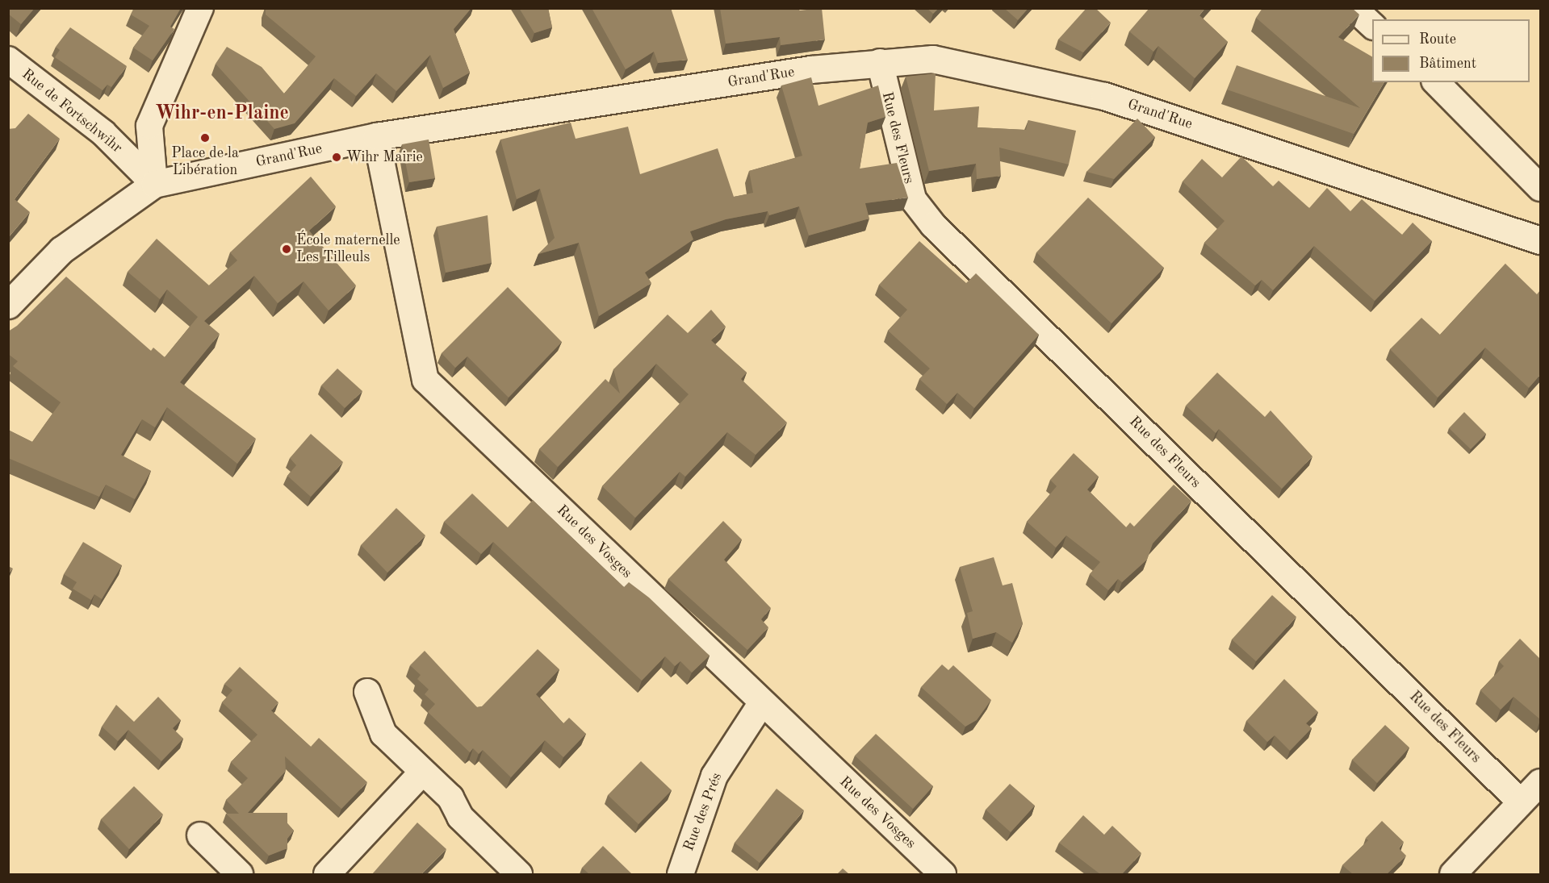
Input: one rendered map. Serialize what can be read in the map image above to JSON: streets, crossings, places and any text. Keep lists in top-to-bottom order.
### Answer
{
  "streets": {
    "street": [
      "Grand'Rue",
      "Rue de Fortschwihr",
      "Rue des Fleurs",
      "Rue des Vosges",
      "Rue des Prés"
    ]
  },
  "crossings": [
    ["Grand'Rue", "Rue de Fortschwihr"],
    ["Grand'Rue", "Rue des Fleurs"],
    ["Grand'Rue", "Rue des Vosges"],
    ["Rue des Vosges", "Rue des Prés"]
  ],
  "districts": ["Wihr-en-Plaine"],
  "places": ["Place de la Libération", "Wihr Mairie", "École maternelle Les Tilleuls"],
  "legend": ["Route", "Bâtiment"]
}
